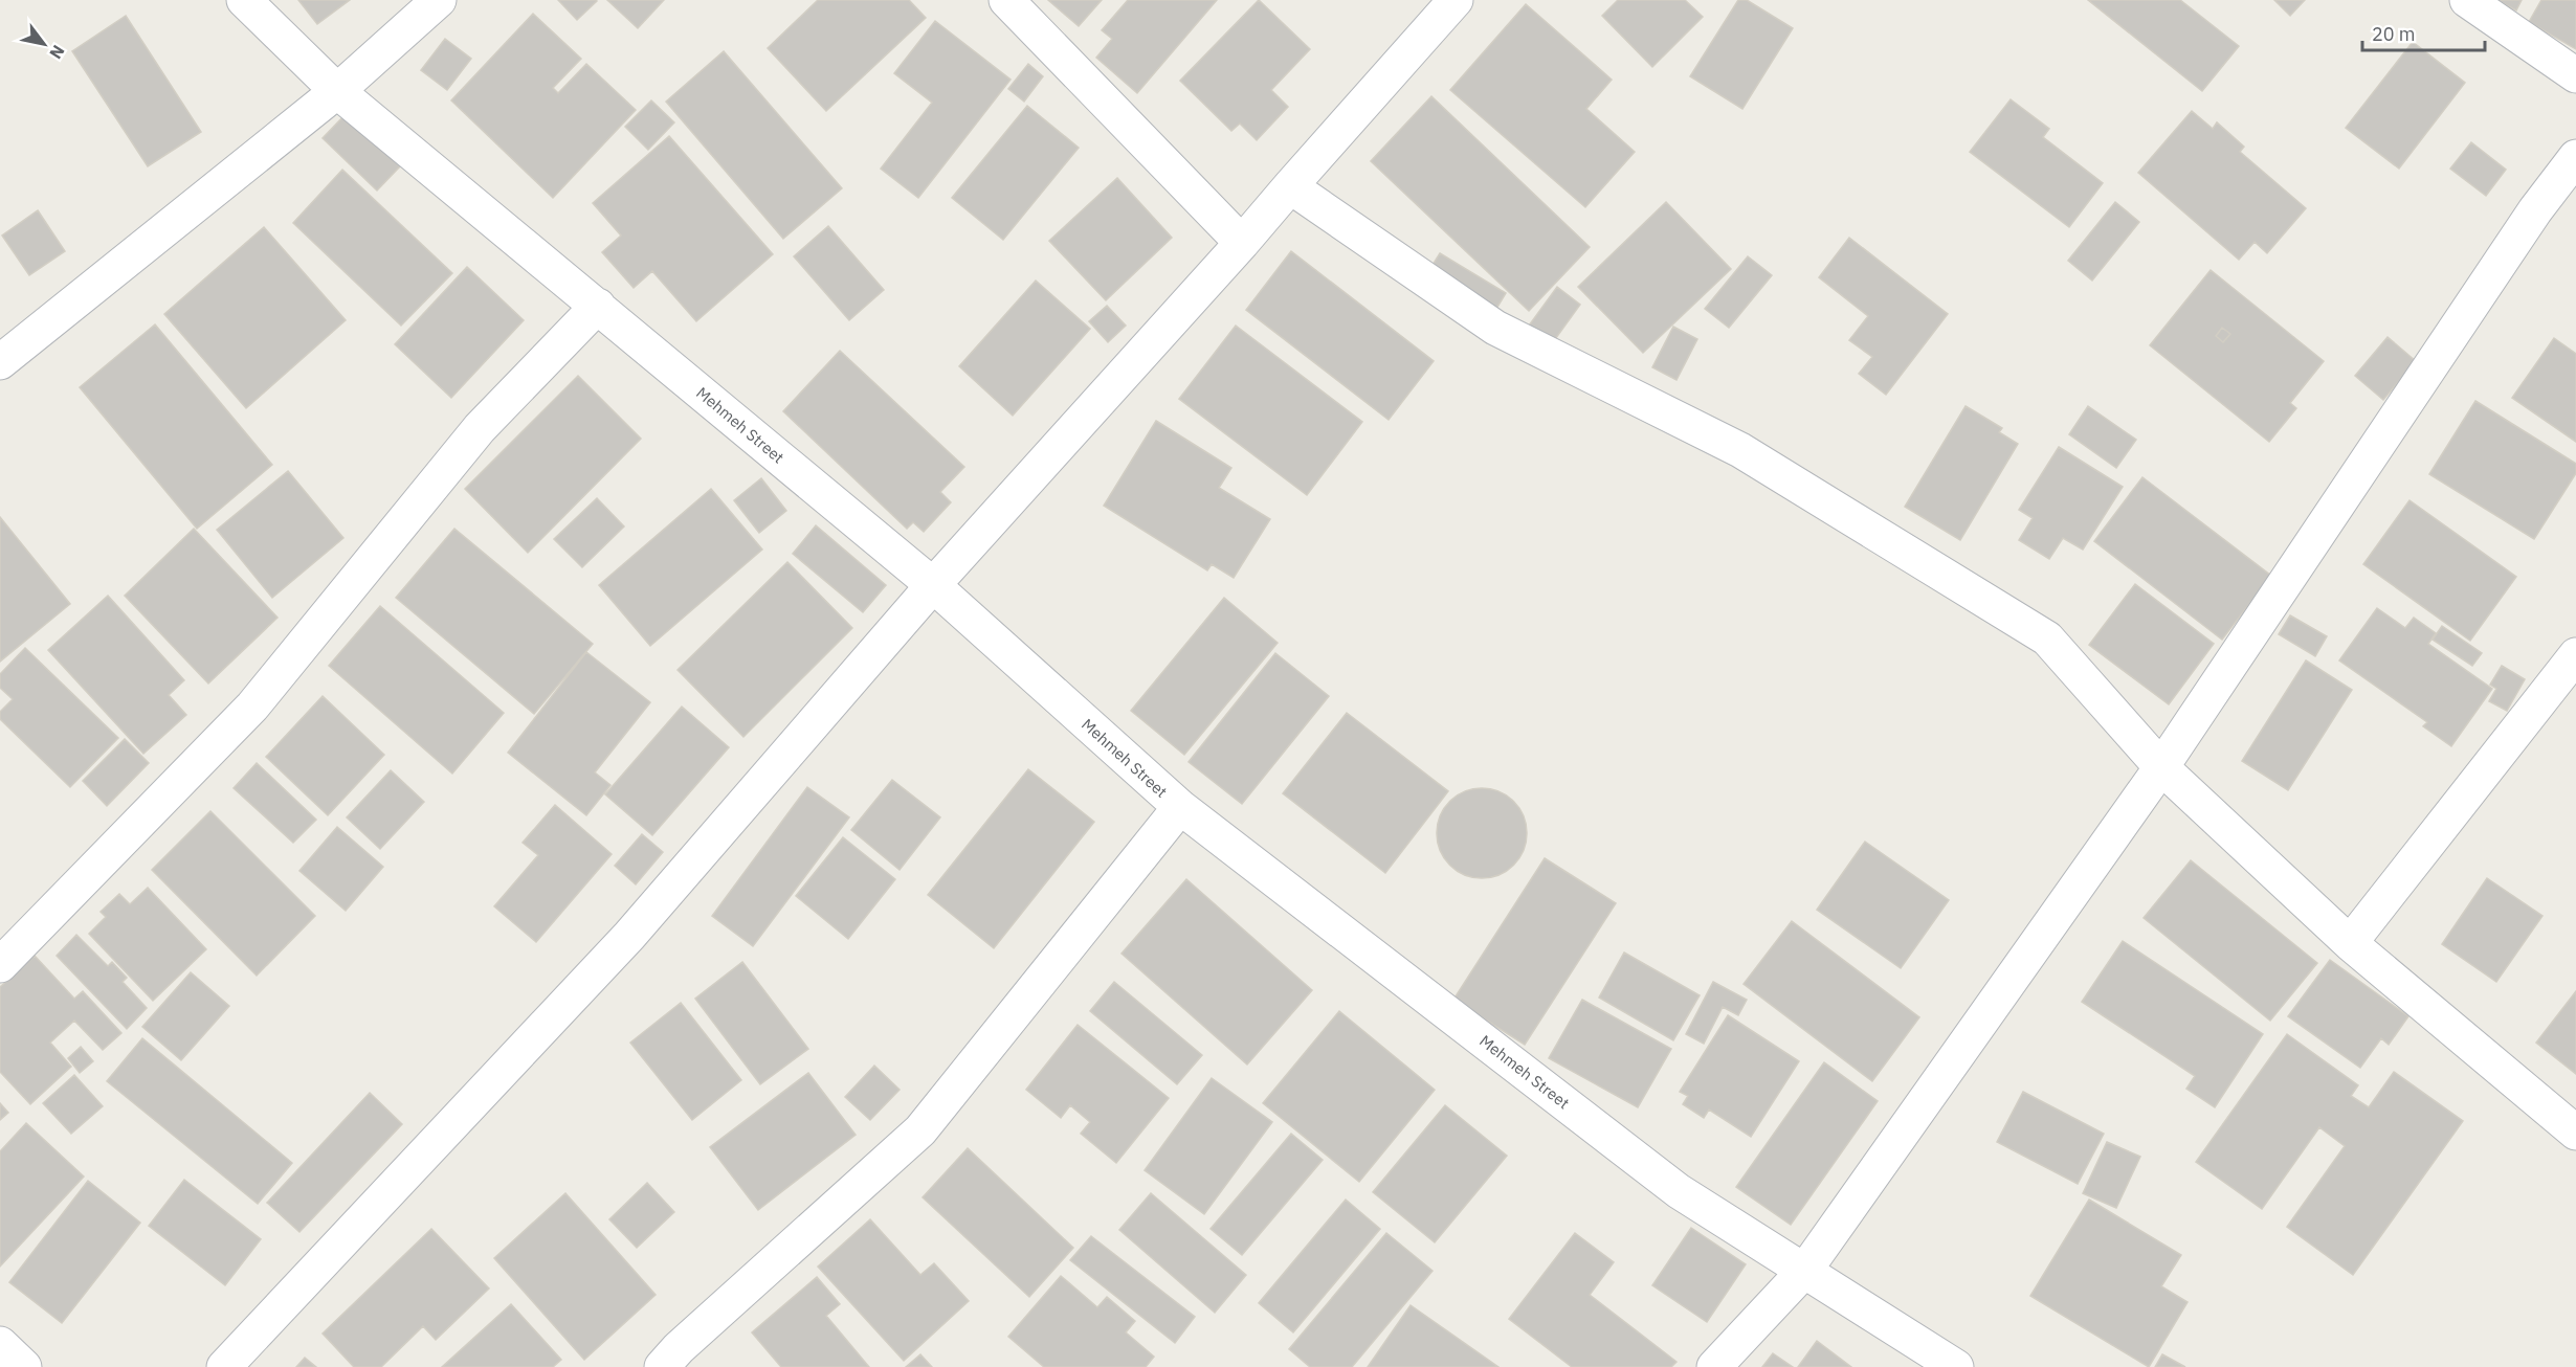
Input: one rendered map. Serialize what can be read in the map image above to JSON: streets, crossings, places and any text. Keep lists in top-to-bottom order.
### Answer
{
  "streets": {
    "street": ["Mehmeh Street"]
  },
  "scale_bar": "20 m",
  "north": "bottom right"
}
